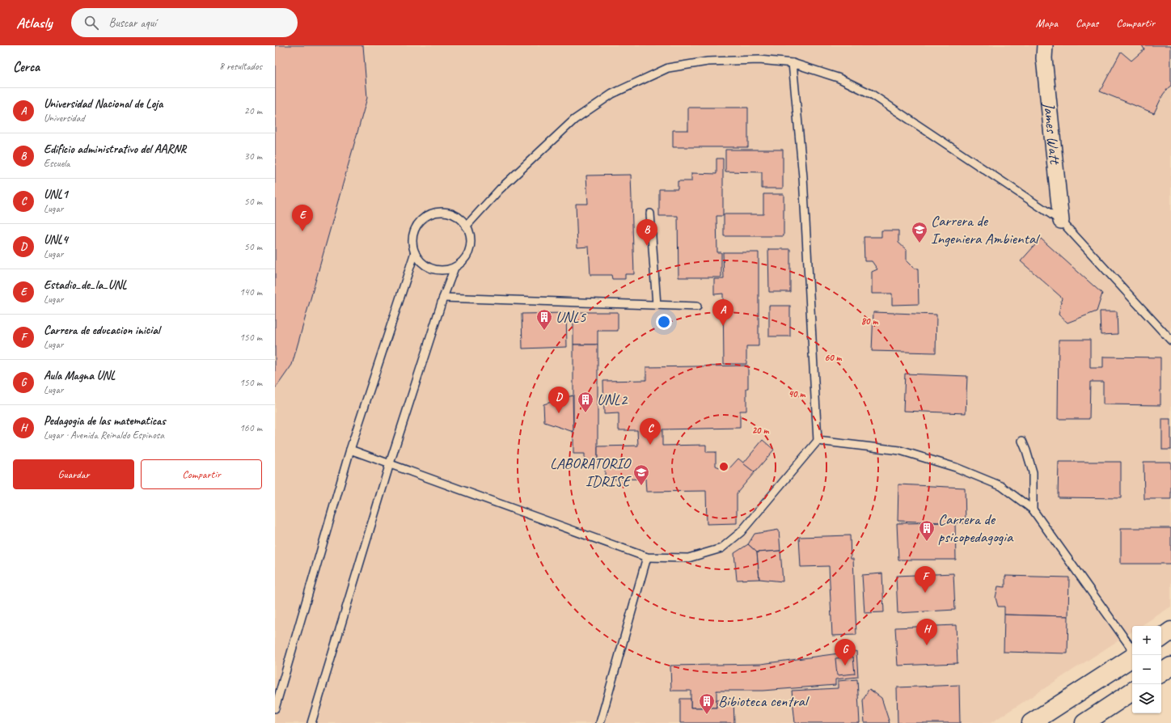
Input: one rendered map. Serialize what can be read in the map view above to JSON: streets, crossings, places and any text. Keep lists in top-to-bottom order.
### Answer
{
  "streets": {
    "street": ["James Watt"]
  },
  "places": {
    "school or university": ["Carrera de Ingeniera Ambiental", "LABORATORIO IDRISE"],
    "building": [
      "UNL5",
      "UNL2",
      "Carrera de psicopedagogia",
      "Bibioteca central"
    ]
  },
  "page": {
    "header": "Atlasly",
    "search": "Buscar aquí",
    "nav": ["Mapa", "Capas", "Compartir"],
    "heading": ["Cerca", "8 resultados"],
    "list": [
      {
        "mark": "A",
        "name": "Universidad Nacional de Loja",
        "note": "Universidad",
        "value": "20 m"
      },
      {
        "mark": "B",
        "name": "Edificio administrativo del AARNR",
        "note": "Escuela",
        "value": "30 m"
      },
      {
        "mark": "C",
        "name": "UNL1",
        "note": "Lugar",
        "value": "50 m"
      },
      {
        "mark": "D",
        "name": "UNL4",
        "note": "Lugar",
        "value": "50 m"
      },
      {
        "mark": "E",
        "name": "Estadio_de_la_UNL",
        "note": "Lugar",
        "value": "140 m"
      },
      {
        "mark": "F",
        "name": "Carrera de educacion inicial",
        "note": "Lugar",
        "value": "150 m"
      },
      {
        "mark": "G",
        "name": "Aula Magna UNL",
        "note": "Lugar",
        "value": "150 m"
      },
      {
        "mark": "H",
        "name": "Pedagogia de las matematicas",
        "note": "Lugar · Avenida Reinaldo Espinosa",
        "value": "160 m"
      }
    ],
    "pins": [
      "E",
      "B",
      "A",
      "D",
      "C",
      "F",
      "H",
      "G"
    ],
    "buttons": ["Guardar", "Compartir"],
    "map_buttons": ["+", "−"]
  },
  "rings": [
    "80 m",
    "60 m",
    "40 m",
    "20 m"
  ]
}
